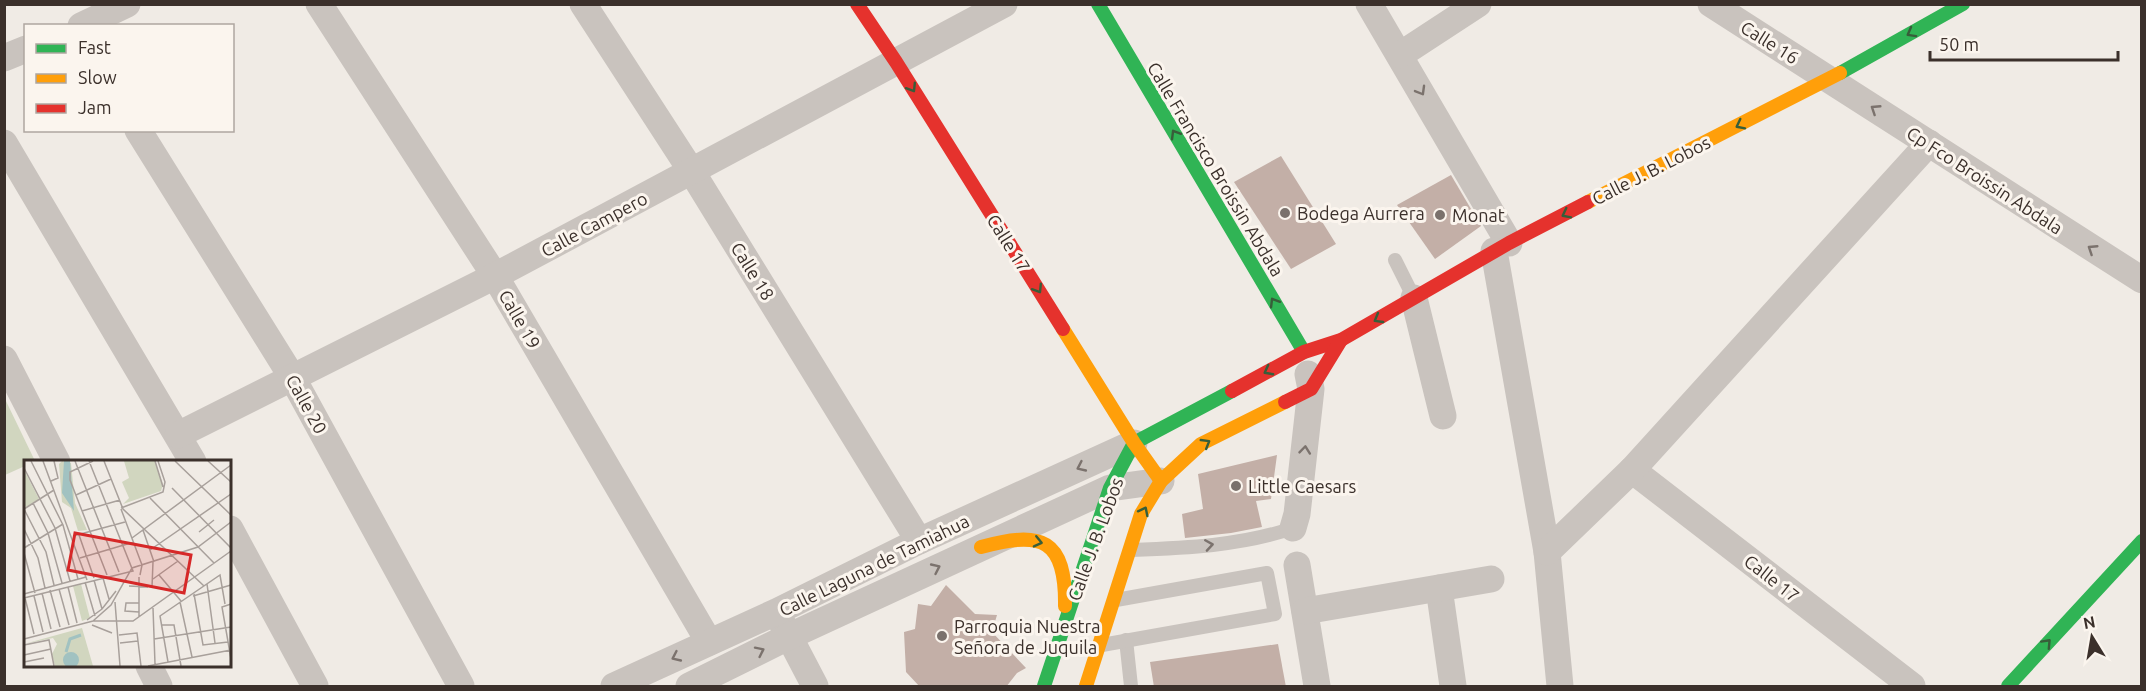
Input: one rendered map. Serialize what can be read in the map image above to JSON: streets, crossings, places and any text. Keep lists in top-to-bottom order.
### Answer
{
  "streets": {
    "main road": ["Calle Francisco Broissin Abdala", "Calle J. B. Lobos", "Calle 17"],
    "street": [
      "Calle 16",
      "Cp Fco Broissin Abdala",
      "Calle Campero",
      "Calle 18",
      "Calle 19",
      "Calle 20",
      "Calle Laguna de Tamiahua"
    ]
  },
  "crossings": [
    ["Calle 16", "Calle J. B. Lobos"],
    ["Calle 16", "Cp Fco Broissin Abdala"],
    ["Calle Francisco Broissin Abdala", "Calle J. B. Lobos"],
    ["Calle J. B. Lobos", "Cp Fco Broissin Abdala"],
    ["Calle J. B. Lobos", "Calle 17"],
    ["Calle J. B. Lobos", "Calle Laguna de Tamiahua"],
    ["Calle Campero", "Calle 17"],
    ["Calle Campero", "Calle 18"],
    ["Calle Campero", "Calle 19"],
    ["Calle Campero", "Calle 20"],
    ["Calle 17", "Calle Laguna de Tamiahua"],
    ["Calle 18", "Calle Laguna de Tamiahua"],
    ["Calle 19", "Calle Laguna de Tamiahua"]
  ],
  "one_way": ["Calle Francisco Broissin Abdala", "Cp Fco Broissin Abdala", "Calle 17"],
  "places": [
    "Bodega Aurrera",
    "Monat",
    "Little Caesars",
    "Parroquia Nuestra Señora de Juquila"
  ],
  "legend": ["Fast", "Slow", "Jam"],
  "scale_bar": "50 m",
  "north": "top"
}
